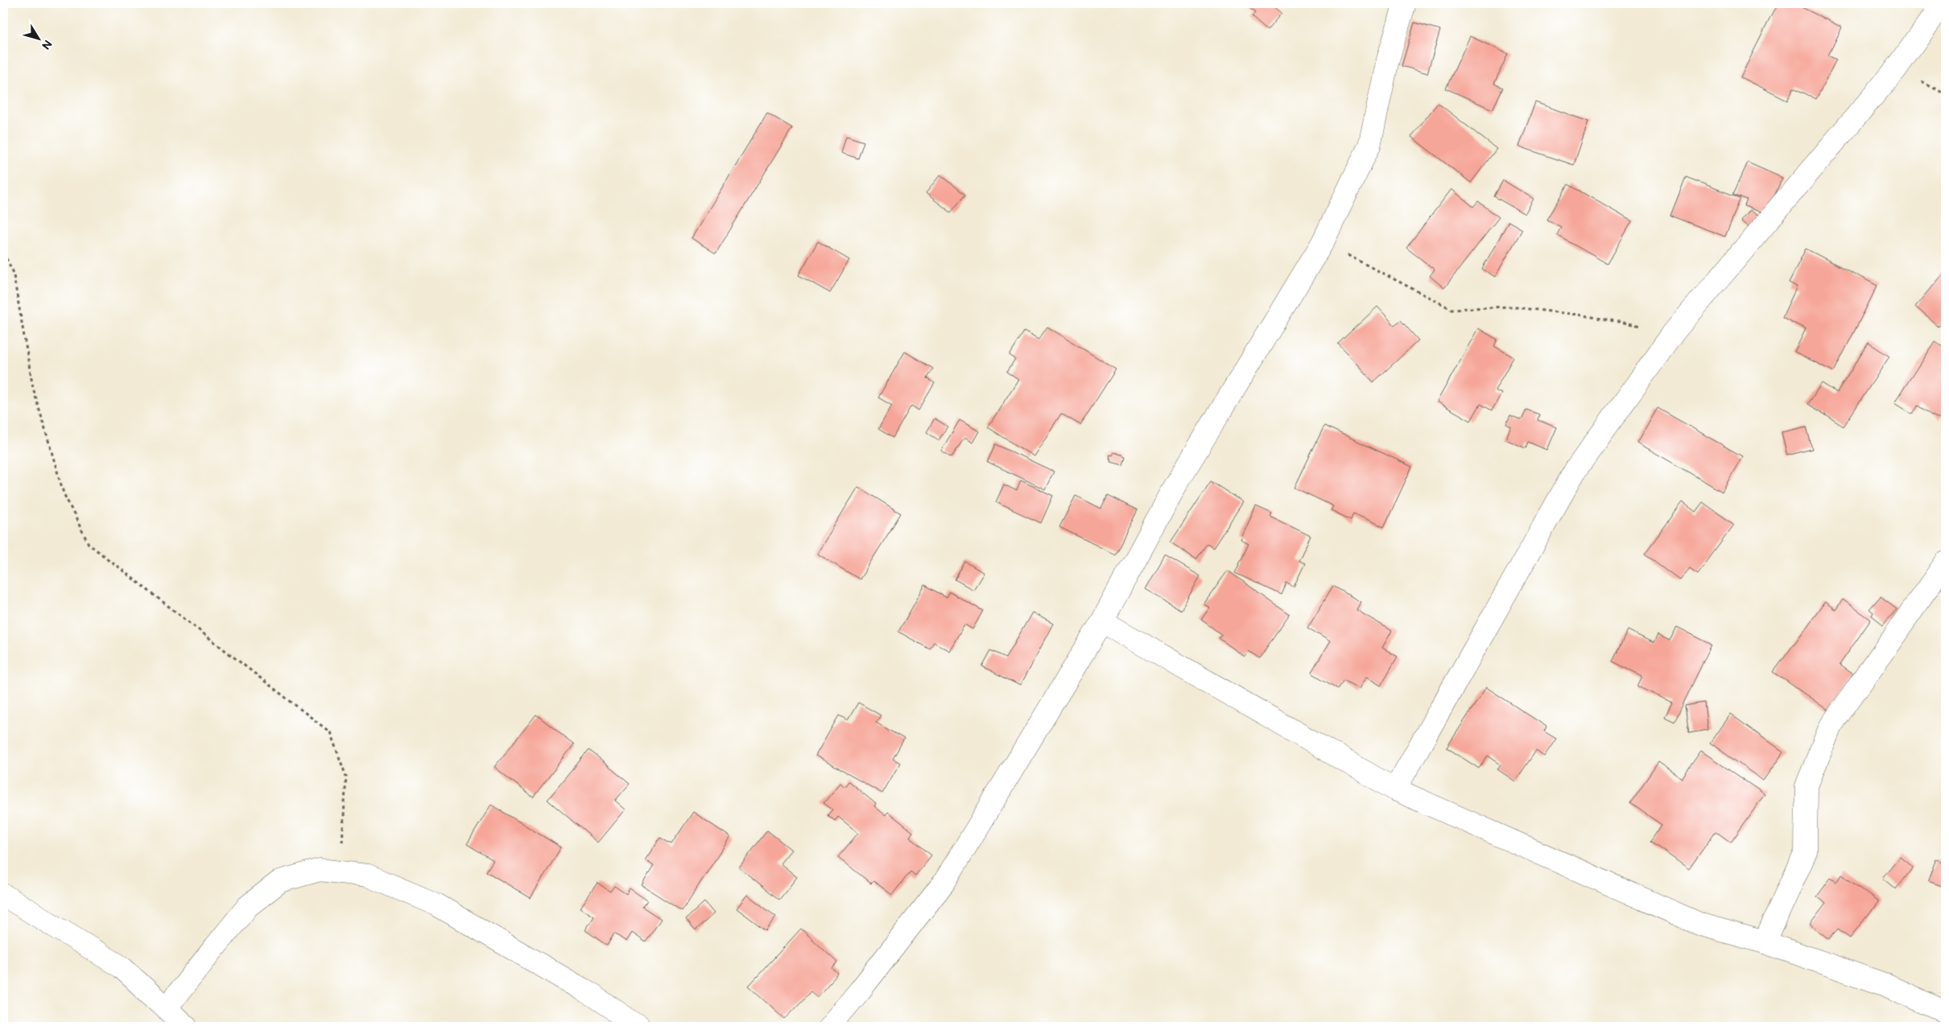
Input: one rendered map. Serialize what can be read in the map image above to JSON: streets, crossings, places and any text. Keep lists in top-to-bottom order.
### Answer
{
  "north": "bottom right"
}
